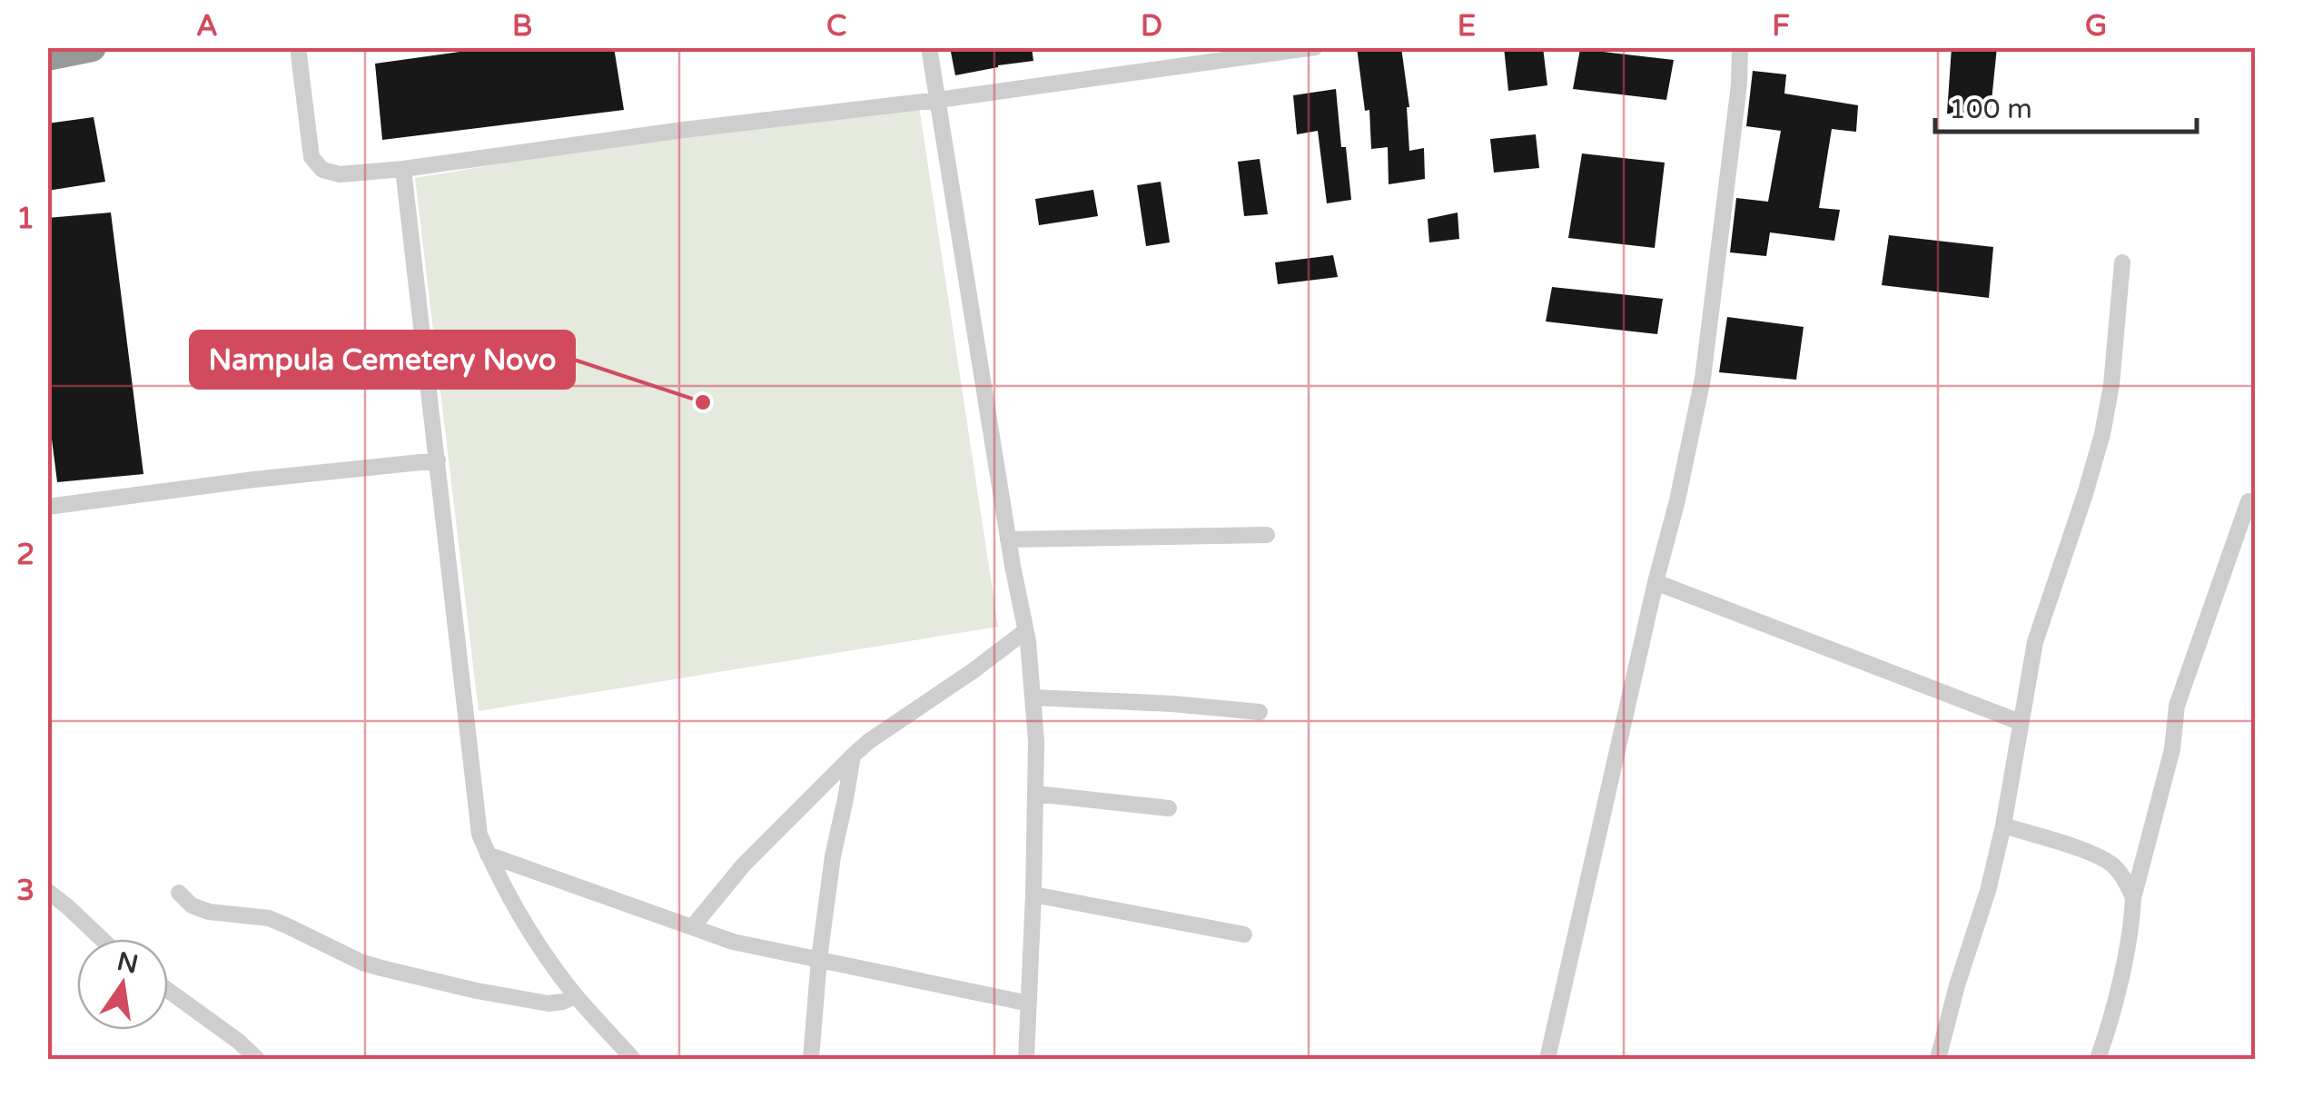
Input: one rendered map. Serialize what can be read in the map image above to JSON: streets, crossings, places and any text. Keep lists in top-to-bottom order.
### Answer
{
  "places": ["Nampula Cemetery Novo"],
  "scale_bar": "100 m",
  "north": "top",
  "grid": {
    "columns": [
      "A",
      "B",
      "C",
      "D",
      "E",
      "F",
      "G"
    ],
    "rows": ["1", "2", "3"]
  }
}
